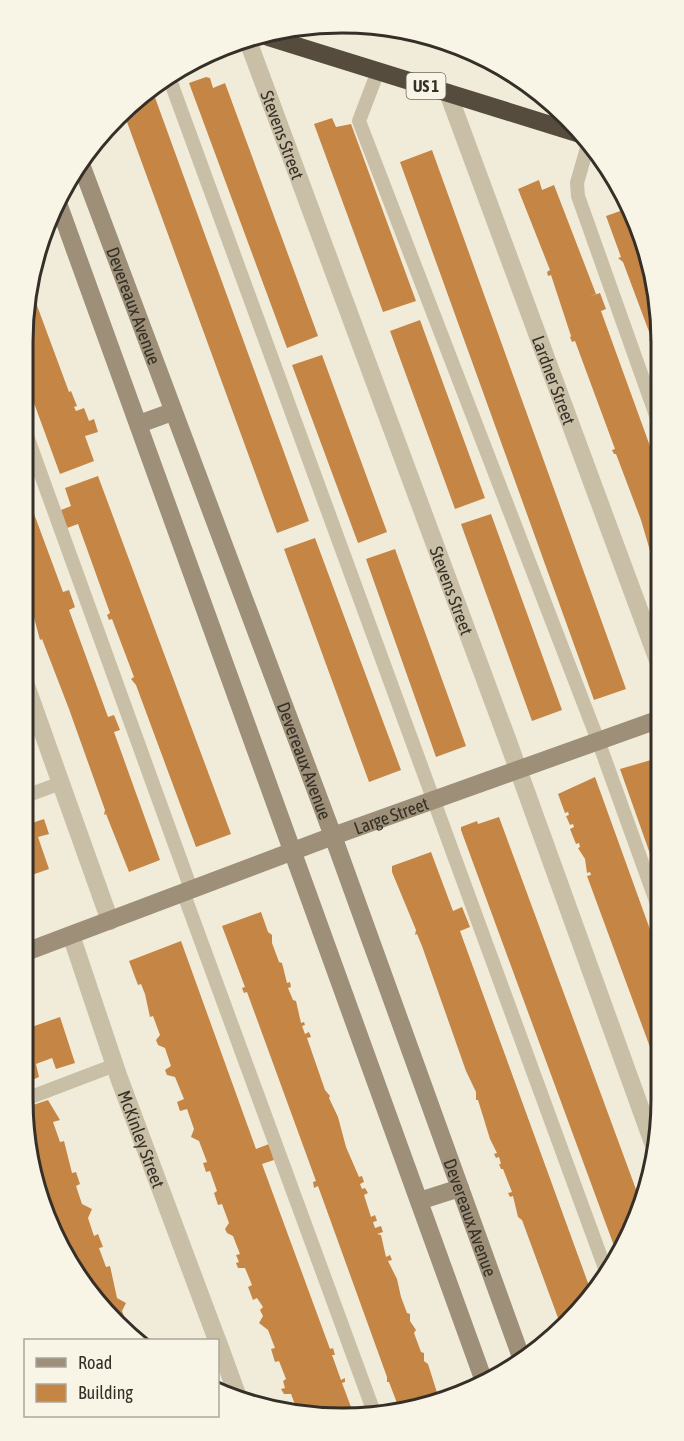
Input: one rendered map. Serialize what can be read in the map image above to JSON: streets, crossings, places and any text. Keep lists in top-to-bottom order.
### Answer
{
  "streets": {
    "highway": ["US 1"],
    "main road": ["Devereaux Avenue", "Large Street"],
    "street": ["Stevens Street", "Lardner Street", "McKinley Street"]
  },
  "crossings": [
    ["US 1", "Lardner Street"],
    ["Stevens Street", "Large Street"],
    ["Devereaux Avenue", "Large Street"],
    ["Large Street", "McKinley Street"]
  ],
  "legend": ["Road", "Building"]
}
